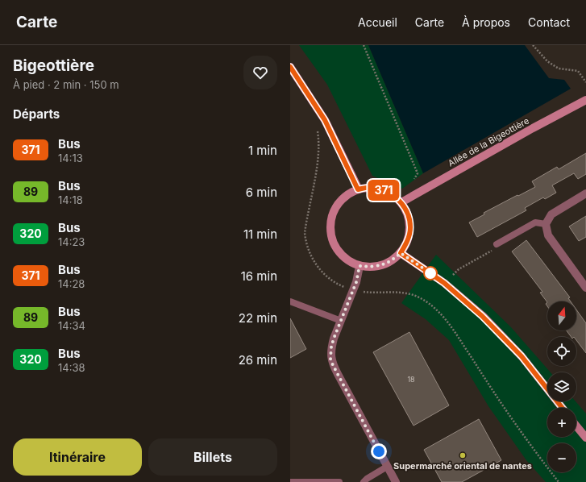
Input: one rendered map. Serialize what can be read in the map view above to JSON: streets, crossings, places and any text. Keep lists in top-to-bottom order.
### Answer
{
  "streets": {
    "main road": ["Allée de la Bigeottière"]
  },
  "places": ["Supermarché oriental de nantes"],
  "lines": ["bus line 371"],
  "house_numbers": ["18"],
  "north": "top",
  "page": {
    "header": "Carte",
    "nav": [
      "Accueil",
      "Carte",
      "À propos",
      "Contact"
    ],
    "heading": [
      ["Bigeottière", "À pied · 2 min · 150 m"],
      "Départs"
    ],
    "on_map": "371",
    "list": [
      {
        "mark": "371",
        "name": "Bus",
        "note": "14:13",
        "value": "1 min"
      },
      {
        "mark": "89",
        "name": "Bus",
        "note": "14:18",
        "value": "6 min"
      },
      {
        "mark": "320",
        "name": "Bus",
        "note": "14:23",
        "value": "11 min"
      },
      {
        "mark": "371",
        "name": "Bus",
        "note": "14:28",
        "value": "16 min"
      },
      {
        "mark": "89",
        "name": "Bus",
        "note": "14:34",
        "value": "22 min"
      },
      {
        "mark": "320",
        "name": "Bus",
        "note": "14:38",
        "value": "26 min"
      }
    ],
    "map_buttons": ["+", "−"],
    "buttons": ["Itinéraire", "Billets"]
  }
}
